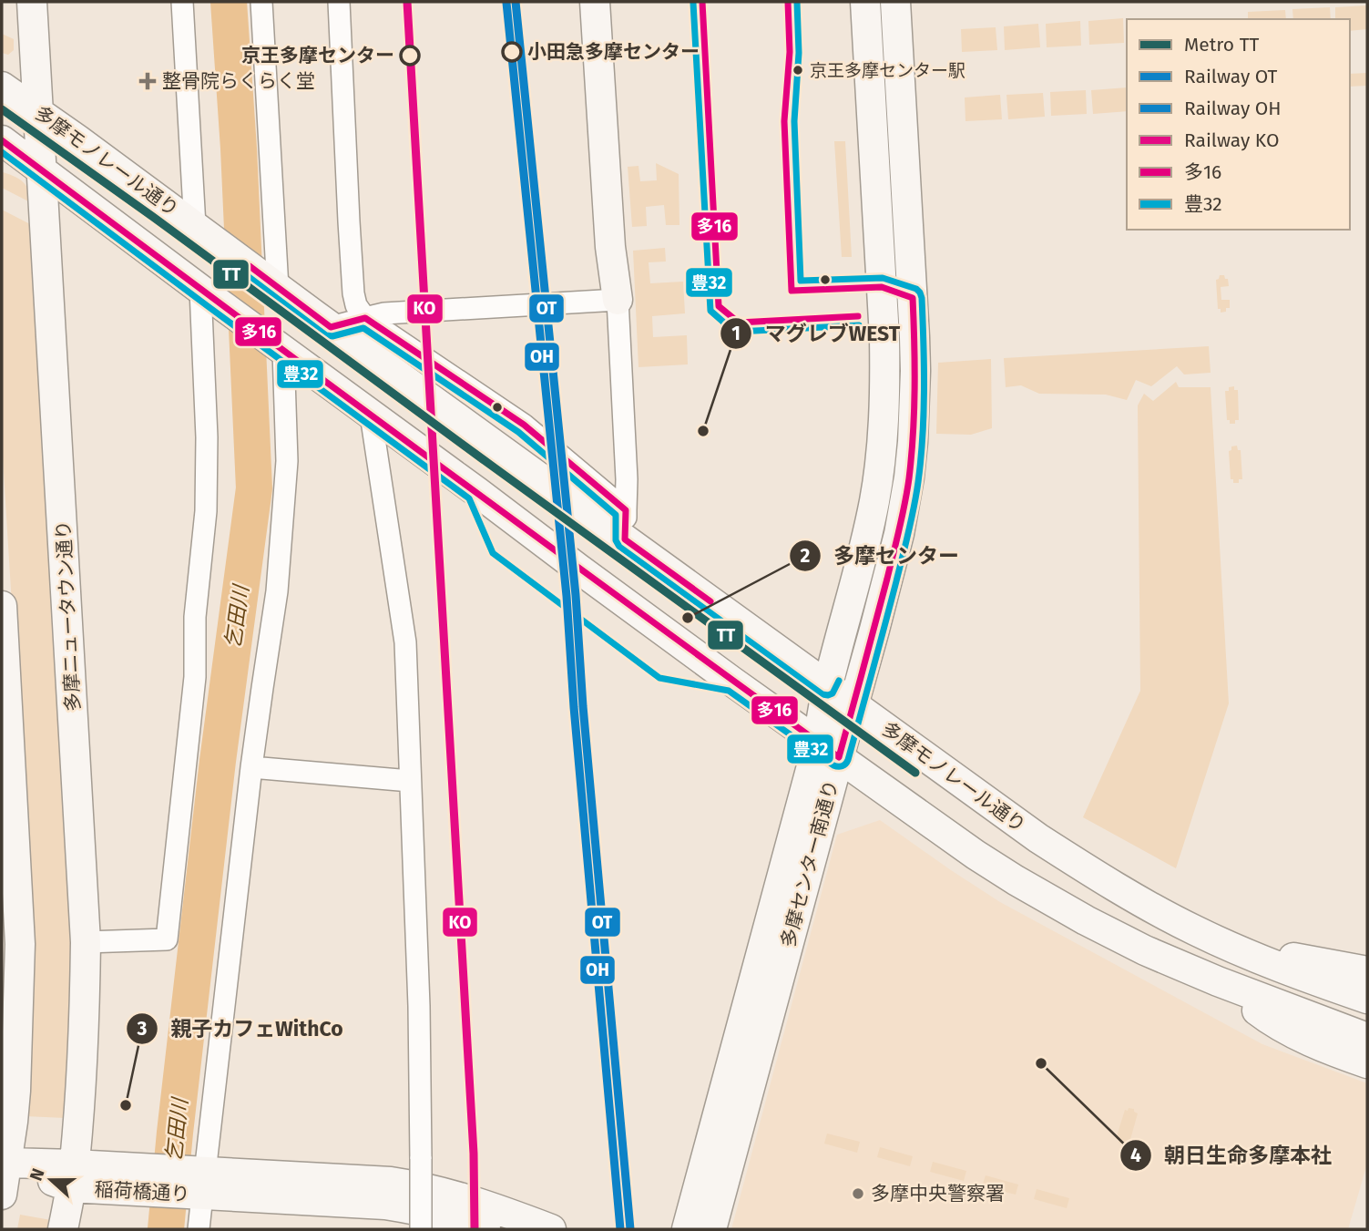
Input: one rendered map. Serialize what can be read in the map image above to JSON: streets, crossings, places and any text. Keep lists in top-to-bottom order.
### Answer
{
  "streets": {
    "main road": [
      "多摩モノレール通り",
      "多摩ニュータウン通り",
      "多摩センター南通り",
      "稲荷橋通り"
    ]
  },
  "crossings": [
    ["多摩モノレール通り", "多摩ニュータウン通り"],
    ["多摩モノレール通り", "多摩センター南通り"],
    ["多摩ニュータウン通り", "稲荷橋通り"]
  ],
  "water": ["乞田川"],
  "places": {
    "other": [
      "小田急多摩センター",
      "京王多摩センター",
      "京王多摩センター駅",
      "マグレブWEST",
      "多摩センター",
      "朝日生命多摩本社",
      "親子カフェWithCo",
      "多摩中央警察署"
    ],
    "health": ["整骨院らくらく堂"]
  },
  "lines": [
    "rail line OT",
    "rail line KO",
    "transit line 多16",
    "transit line 豊32",
    "rail line OH",
    "metro line TT"
  ],
  "legend": [
    "Metro TT",
    "Railway OT",
    "Railway OH",
    "Railway KO",
    "多16",
    "豊32"
  ],
  "north": "left"
}
